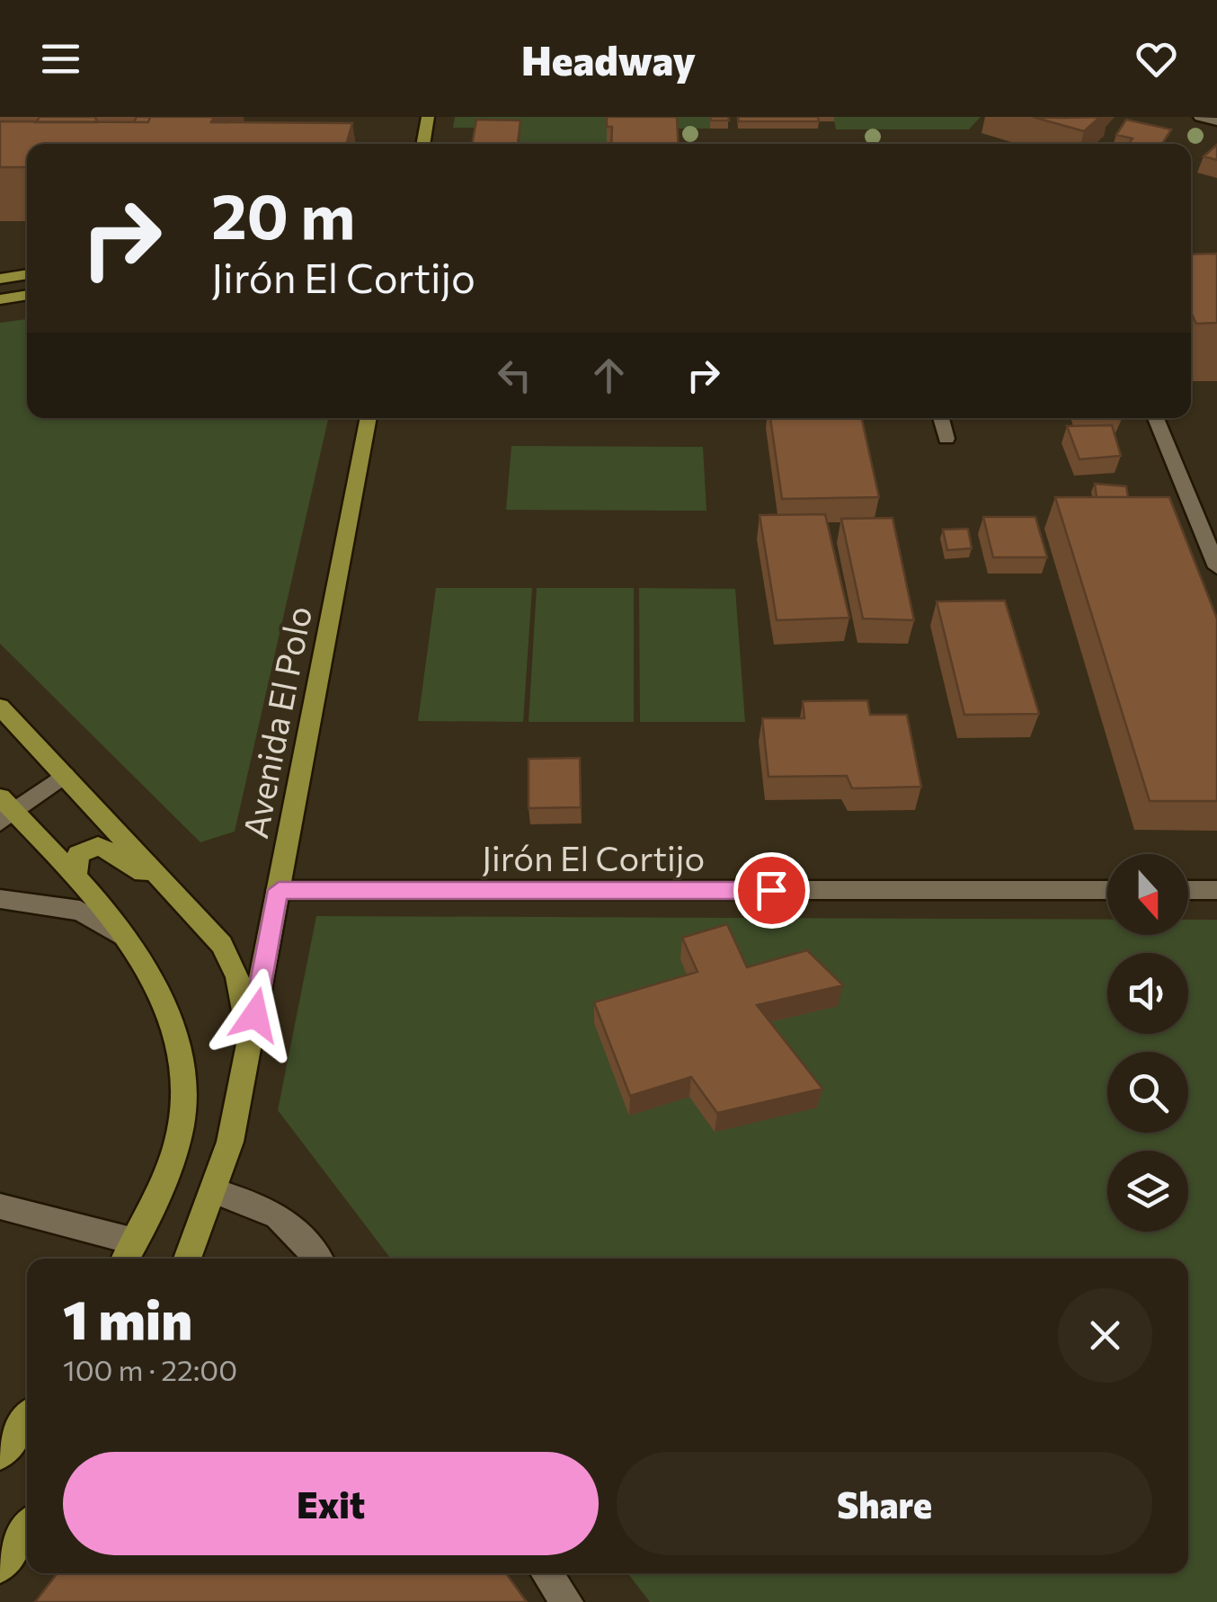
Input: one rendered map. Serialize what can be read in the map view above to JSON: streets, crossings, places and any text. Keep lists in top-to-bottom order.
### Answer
{
  "streets": {
    "main road": ["Avenida El Polo"],
    "street": ["Jirón El Cortijo"]
  },
  "crossings": [
    ["Avenida El Polo", "Jirón El Cortijo"]
  ],
  "north": "bottom",
  "page": {
    "header": "Headway",
    "turn": ["20 m", "Jirón El Cortijo"],
    "heading": ["1 min", "100 m · 22:00"],
    "buttons": ["Exit", "Share"]
  }
}
